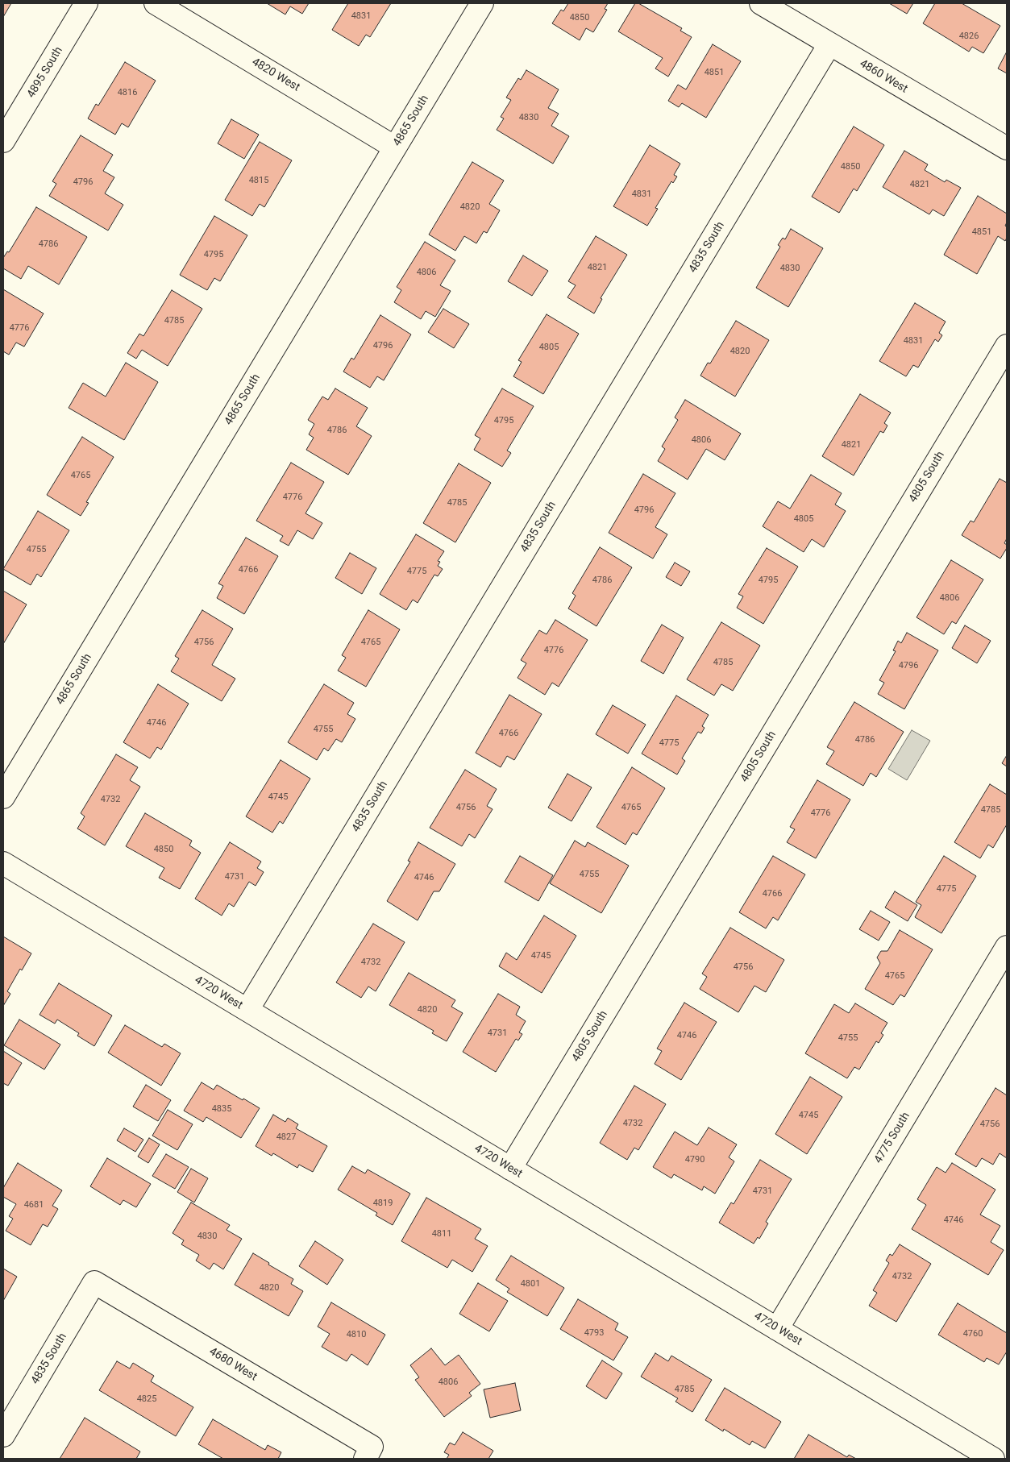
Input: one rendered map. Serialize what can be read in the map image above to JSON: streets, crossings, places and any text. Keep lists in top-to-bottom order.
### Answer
{
  "streets": {
    "street": [
      "4895 South",
      "4820 West",
      "4860 West",
      "4865 South",
      "4835 South",
      "4805 South",
      "4720 West",
      "4775 South",
      "4680 West"
    ]
  },
  "crossings": [
    ["4820 West", "4865 South"],
    ["4860 West", "4835 South"],
    ["4835 South", "4720 West"],
    ["4835 South", "4680 West"],
    ["4805 South", "4720 West"],
    ["4720 West", "4775 South"]
  ],
  "house_numbers": [
    "4831",
    "4850",
    "4826",
    "4851",
    "4816",
    "4830",
    "4850",
    "4815",
    "4796",
    "4821",
    "4831",
    "4820",
    "4851",
    "4786",
    "4795",
    "4821",
    "4830",
    "4806",
    "4785",
    "4776",
    "4831",
    "4796",
    "4805",
    "4820",
    "4795",
    "4786",
    "4806",
    "4821",
    "4765",
    "4776",
    "4785",
    "4796",
    "4805",
    "4755",
    "4766",
    "4775",
    "4786",
    "4795",
    "4806",
    "4756",
    "4765",
    "4776",
    "4785",
    "4796",
    "4746",
    "4755",
    "4766",
    "4786",
    "4775",
    "4745",
    "4732",
    "4756",
    "4765",
    "4785",
    "4776",
    "4850",
    "4755",
    "4731",
    "4746",
    "4775",
    "4766",
    "4745",
    "4732",
    "4756",
    "4765",
    "4820",
    "4731",
    "4746",
    "4755",
    "4835",
    "4745",
    "4732",
    "4756",
    "4827",
    "4790",
    "4731",
    "4819",
    "4681",
    "4746",
    "4811",
    "4830",
    "4732",
    "4801",
    "4820",
    "4793",
    "4760",
    "4810",
    "4806",
    "4785",
    "4825"
  ]
}
